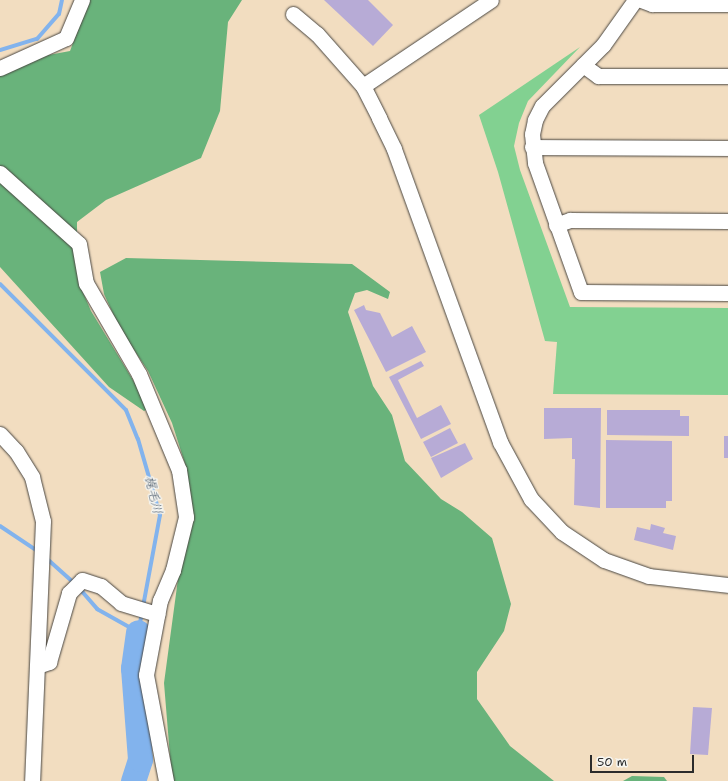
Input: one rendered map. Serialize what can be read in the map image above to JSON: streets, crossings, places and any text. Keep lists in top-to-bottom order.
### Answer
{
  "water": ["梶毛川"],
  "scale_bar": "50 m"
}
